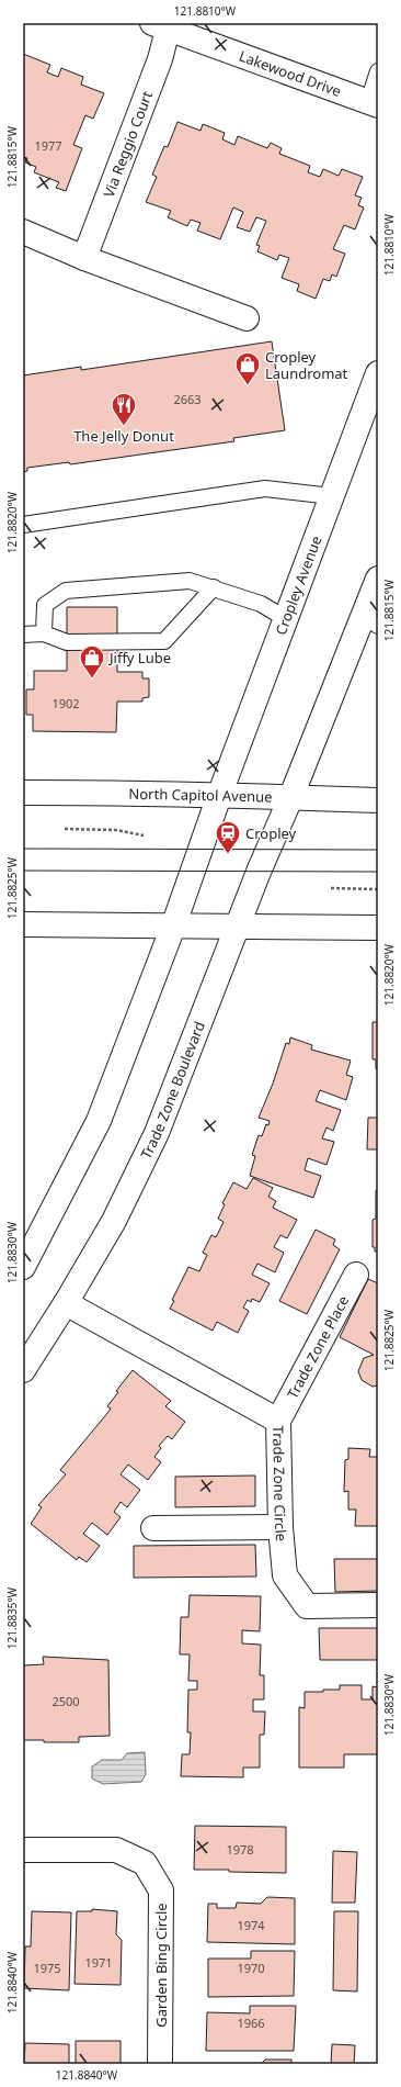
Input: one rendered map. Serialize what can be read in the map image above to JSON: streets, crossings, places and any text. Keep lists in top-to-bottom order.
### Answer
{
  "streets": {
    "main road": [
      "Lakewood Drive",
      "Via Reggio Court",
      "Cropley Avenue",
      "North Capitol Avenue",
      "Trade Zone Boulevard",
      "Trade Zone Place",
      "Trade Zone Circle",
      "Garden Bing Circle"
    ]
  },
  "crossings": [
    ["Lakewood Drive", "Via Reggio Court"],
    ["Cropley Avenue", "North Capitol Avenue"],
    ["North Capitol Avenue", "Trade Zone Boulevard"],
    ["Trade Zone Boulevard", "Trade Zone Circle"],
    ["Trade Zone Place", "Trade Zone Circle"]
  ],
  "places": {
    "shop": ["Cropley Laundromat", "Jiffy Lube"],
    "restaurant": ["The Jelly Donut"],
    "station": ["Cropley"]
  },
  "house_numbers": [
    "1977",
    "2663",
    "1902",
    "2500",
    "1978",
    "1974",
    "1971",
    "1975",
    "1970",
    "1966"
  ],
  "coordinates": [
    "121.8810°W",
    "121.8815°W",
    "121.8820°W",
    "121.8825°W",
    "121.8830°W",
    "121.8835°W",
    "121.8840°W"
  ]
}
